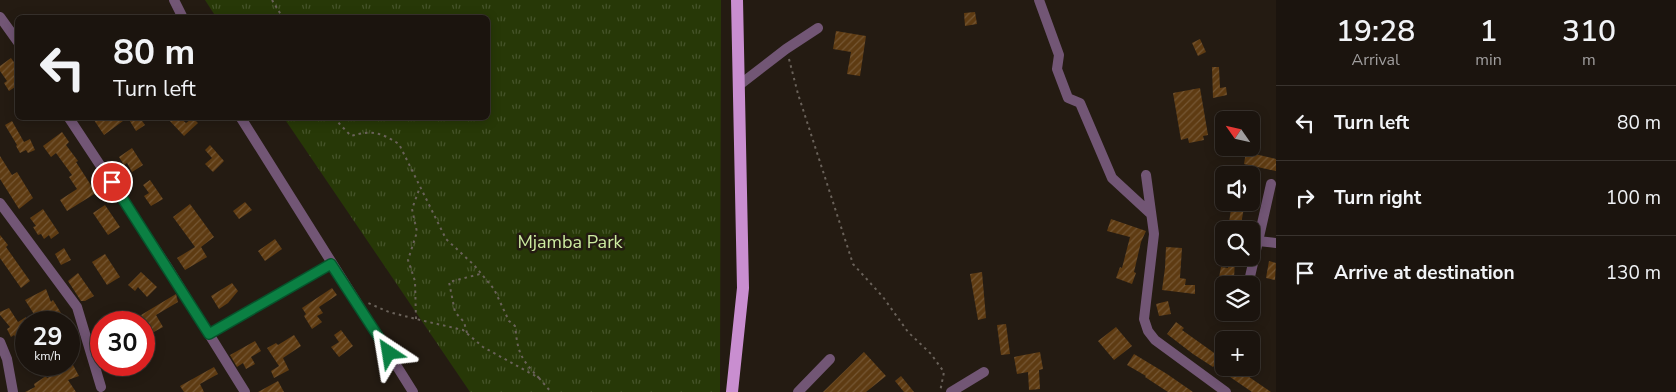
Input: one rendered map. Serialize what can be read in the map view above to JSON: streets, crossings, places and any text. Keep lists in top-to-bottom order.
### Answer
{
  "parks": ["Mjamba Park"],
  "north": "top left",
  "page": {
    "eta": [
      "19:28",
      "Arrival",
      "1",
      "min",
      "310",
      "m"
    ],
    "turn": ["80 m", "Turn left"],
    "list": [
      {
        "name": "Turn left",
        "value": "80 m"
      },
      {
        "name": "Turn right",
        "value": "100 m"
      },
      {
        "name": "Arrive at destination",
        "value": "130 m"
      }
    ],
    "map_buttons": "+",
    "speed": "29 km/h",
    "limit": "30"
  }
}
